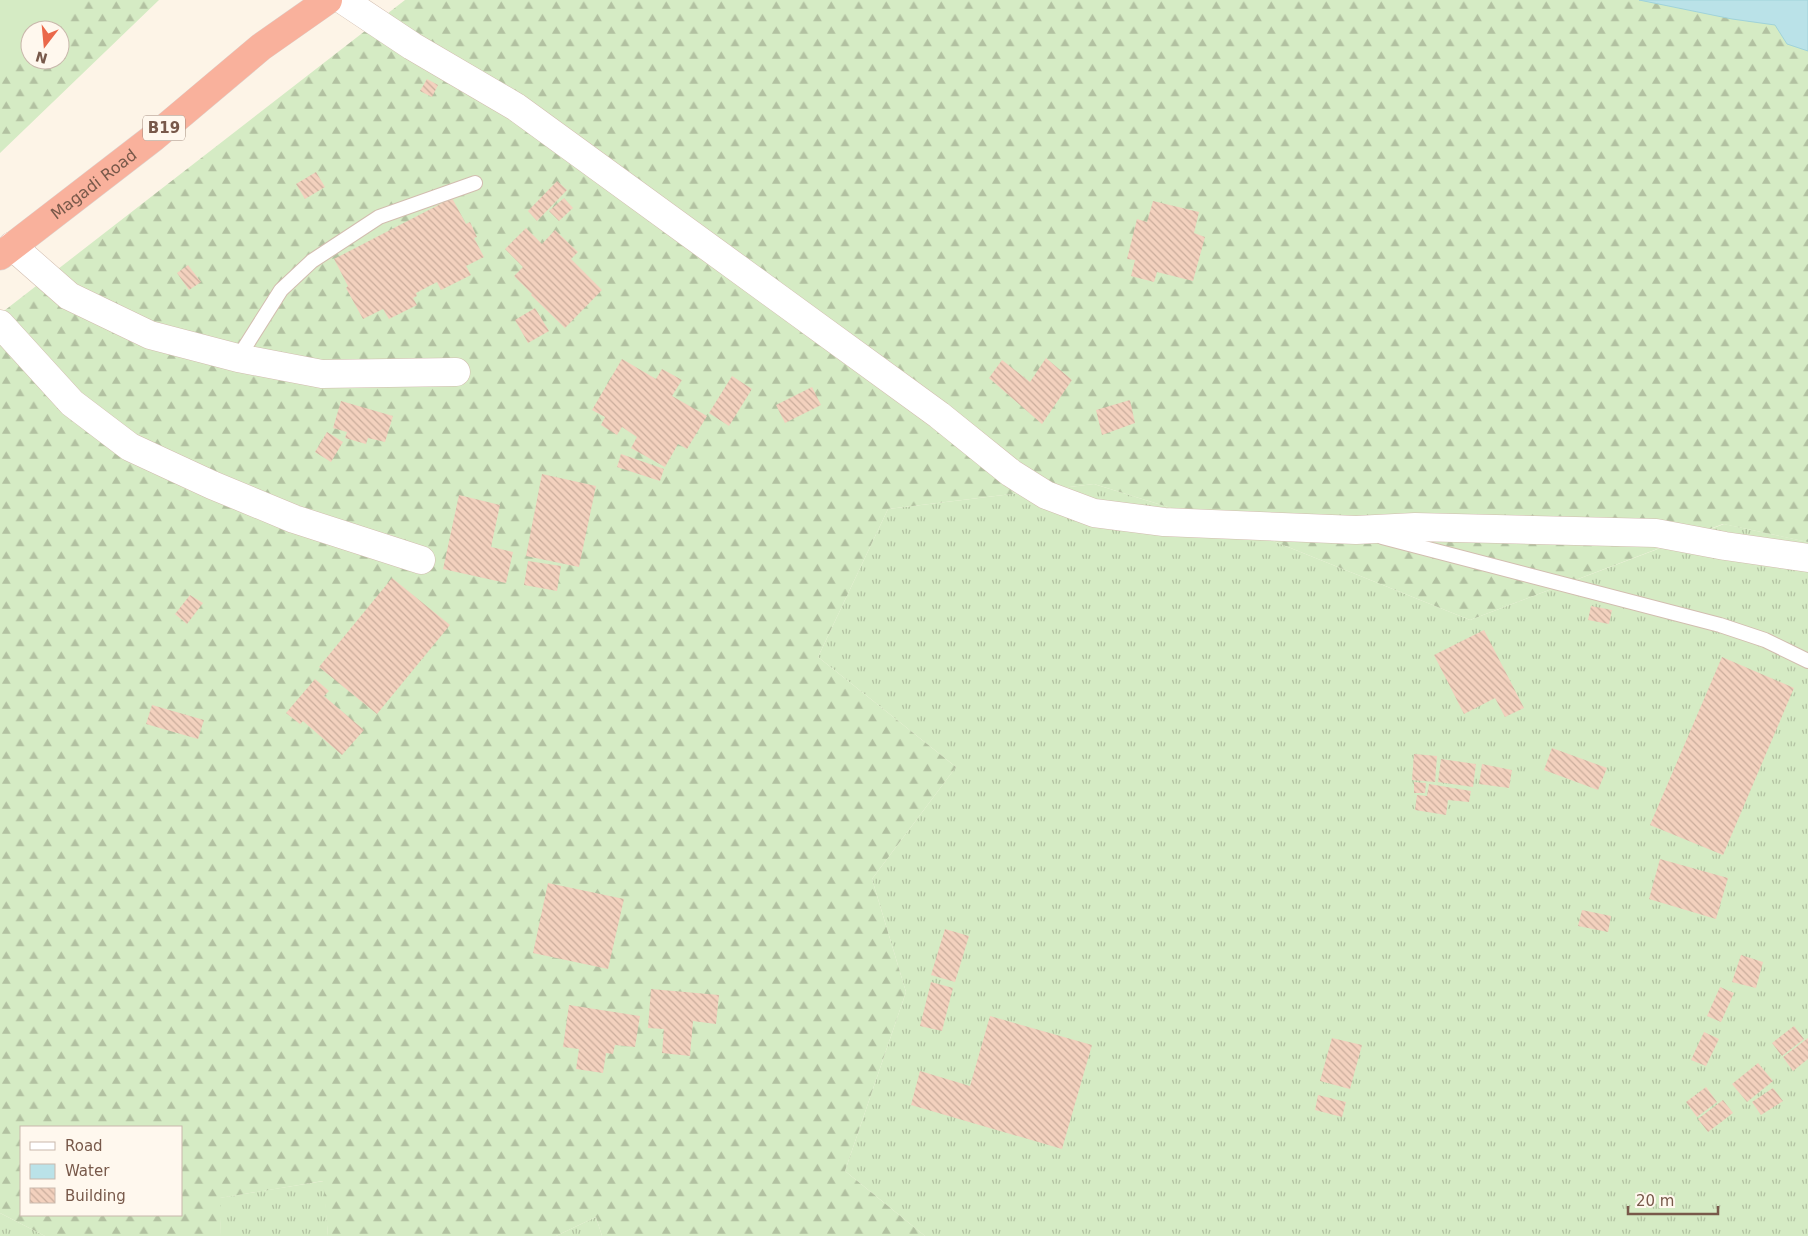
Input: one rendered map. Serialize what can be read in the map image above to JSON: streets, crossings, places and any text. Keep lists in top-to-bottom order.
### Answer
{
  "streets": {
    "highway": ["B19", "Magadi Road"]
  },
  "legend": ["Road", "Water", "Building"],
  "scale_bar": "20 m",
  "north": "bottom"
}
